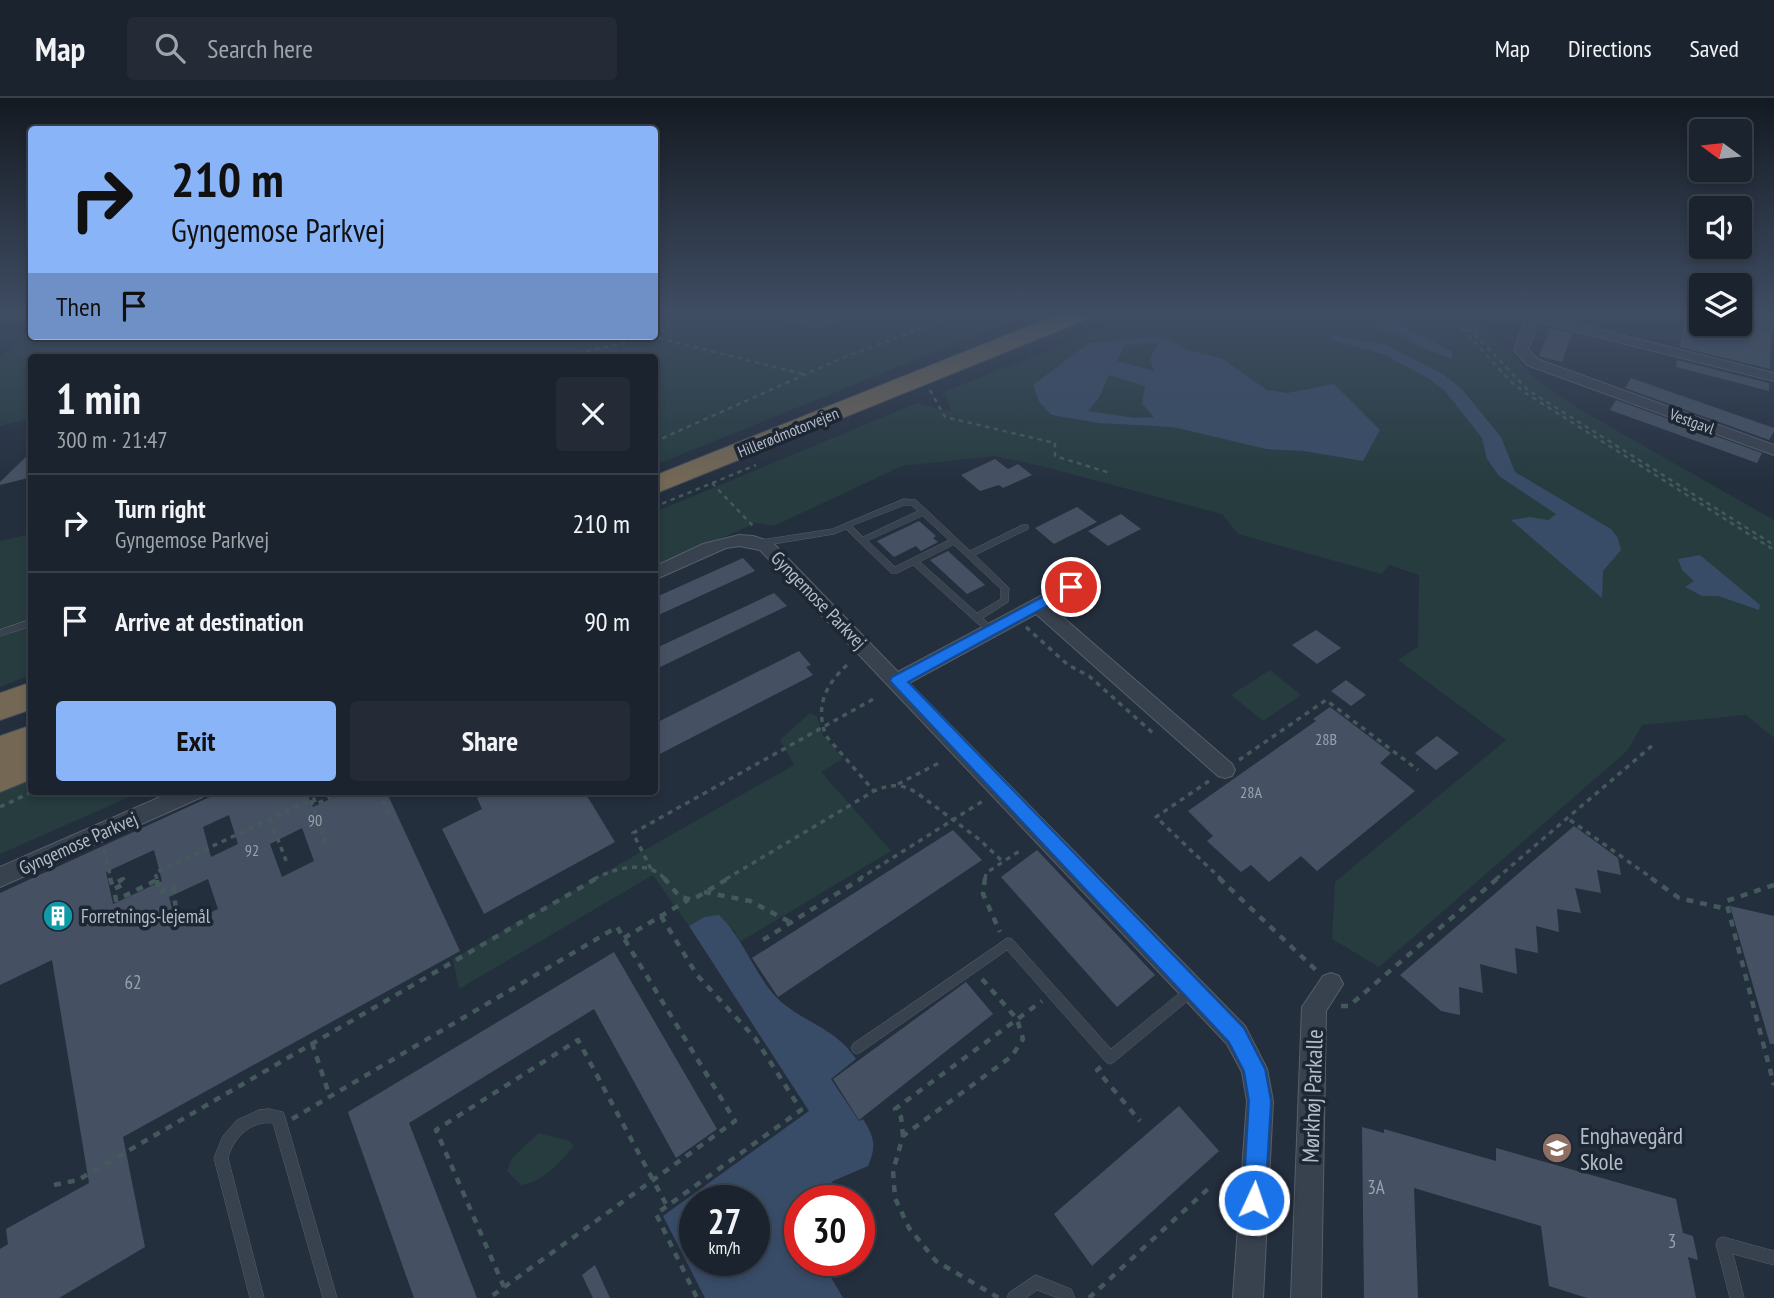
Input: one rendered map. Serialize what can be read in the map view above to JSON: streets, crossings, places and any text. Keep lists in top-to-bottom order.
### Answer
{
  "streets": {
    "highway": ["Hillerødmotorvejen"],
    "street": ["Vestgavl", "Gyngemose Parkvej", "Mørkhøj Parkalle"]
  },
  "places": {
    "building": ["Forretnings-lejemål"],
    "school or university": ["Enghavegård Skole"]
  },
  "house_numbers": [
    "28B",
    "28A",
    "90",
    "92",
    "62",
    "3A",
    "3"
  ],
  "north": "left",
  "page": {
    "header": "Map",
    "search": "Search here",
    "nav": ["Map", "Directions", "Saved"],
    "turn": ["210 m", "Gyngemose Parkvej"],
    "then": "Then",
    "heading": ["1 min", "300 m · 21:47"],
    "list": [
      {
        "name": "Turn right",
        "note": "Gyngemose Parkvej",
        "value": "210 m"
      },
      {
        "name": "Arrive at destination",
        "value": "90 m"
      }
    ],
    "buttons": ["Exit", "Share"],
    "speed": "27 km/h",
    "limit": "30"
  }
}
